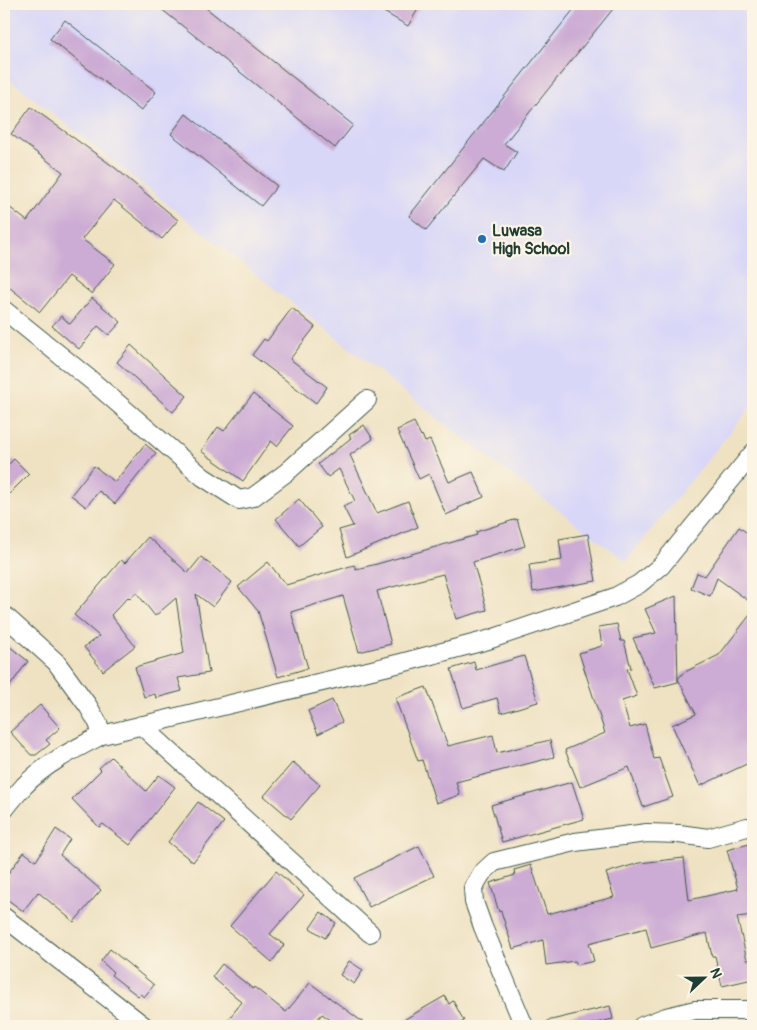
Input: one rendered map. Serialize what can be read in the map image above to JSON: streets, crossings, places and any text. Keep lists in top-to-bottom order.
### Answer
{
  "places": ["Luwasa High School"],
  "north": "right"
}
